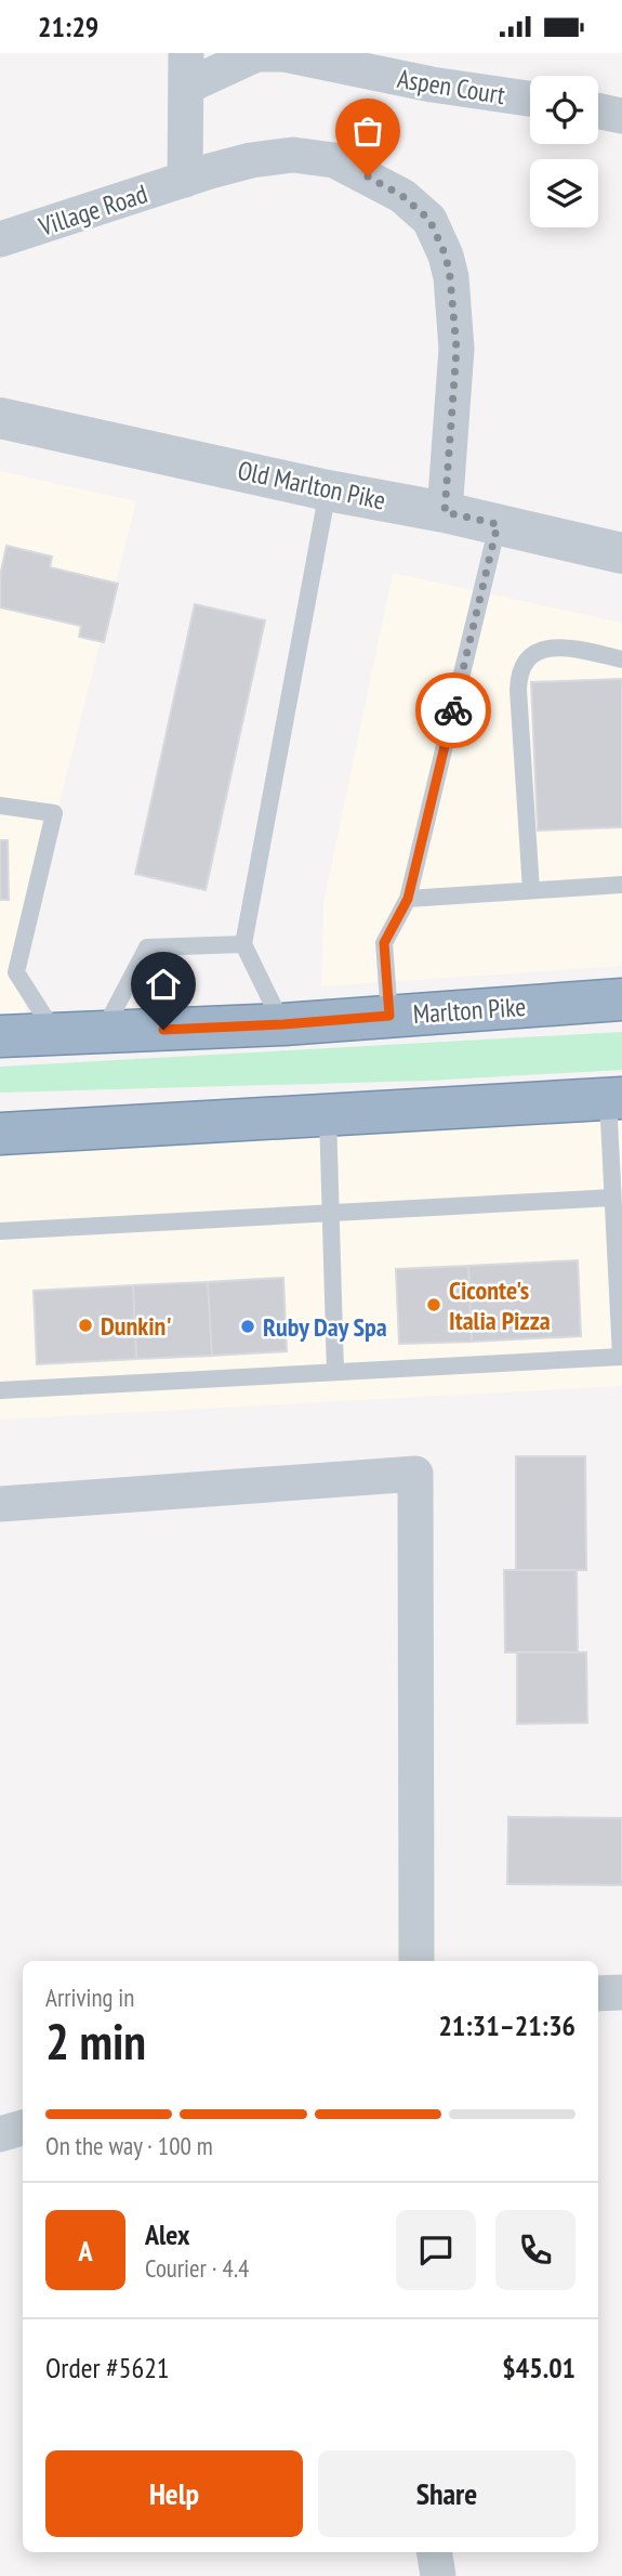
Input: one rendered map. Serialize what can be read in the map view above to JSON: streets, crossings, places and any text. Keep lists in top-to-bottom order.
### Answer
{
  "streets": {
    "highway": ["Marlton Pike"],
    "street": ["Aspen Court", "Village Road", "Old Marlton Pike"]
  },
  "crossings": [
    ["Village Road", "Old Marlton Pike"]
  ],
  "places": ["Ciconte's Italia Pizza", "Dunkin'", "Ruby Day Spa"],
  "page": {
    "status": "21:29",
    "heading": ["2 min", "Arriving in", "21:31–21:36"],
    "panel": [
      "Alex",
      "Courier · 4.4",
      "Order #5621",
      "$45.01"
    ],
    "bar": "On the way · 100 m",
    "round": "A",
    "buttons": ["Help", "Share"]
  }
}
